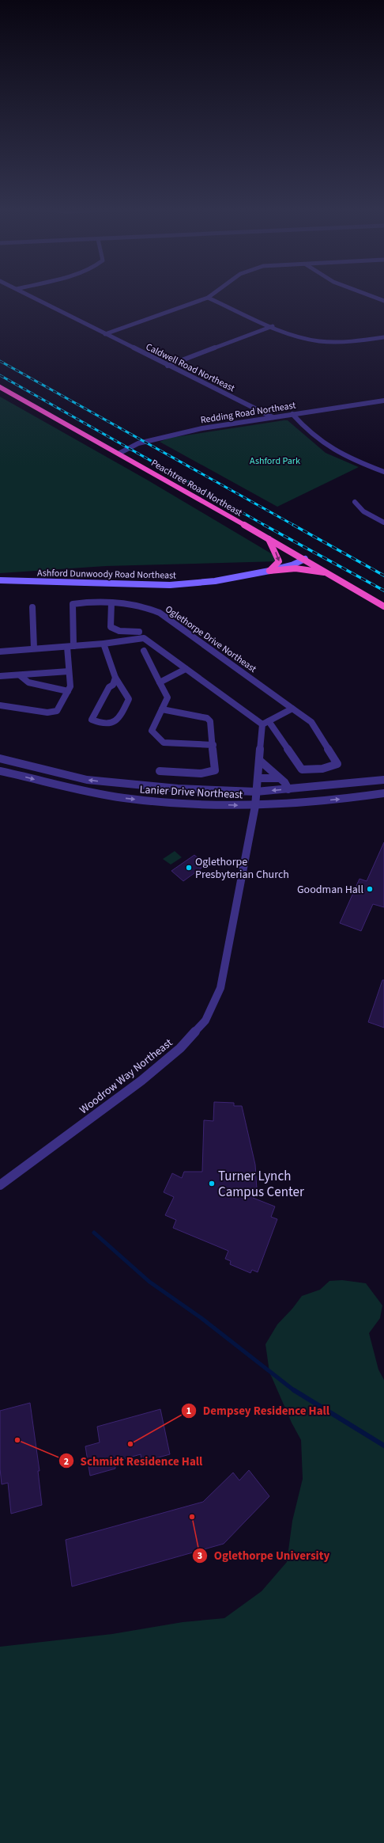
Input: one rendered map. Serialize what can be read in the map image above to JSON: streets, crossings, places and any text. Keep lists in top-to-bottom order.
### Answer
{
  "streets": {
    "highway": ["Peachtree Road Northeast"],
    "main road": ["Ashford Dunwoody Road Northeast"],
    "street": [
      "Caldwell Road Northeast",
      "Redding Road Northeast",
      "Oglethorpe Drive Northeast",
      "Lanier Drive Northeast",
      "Woodrow Way Northeast"
    ]
  },
  "crossings": [
    ["Caldwell Road Northeast", "Redding Road Northeast"],
    ["Redding Road Northeast", "Peachtree Road Northeast"],
    ["Peachtree Road Northeast", "Ashford Dunwoody Road Northeast"],
    ["Lanier Drive Northeast", "Woodrow Way Northeast"]
  ],
  "parks": ["Ashford Park"],
  "places": [
    "Oglethorpe Presbyterian Church",
    "Goodman Hall",
    "Turner Lynch Campus Center",
    "Schmidt Residence Hall",
    "Dempsey Residence Hall",
    "Oglethorpe University"
  ]
}
